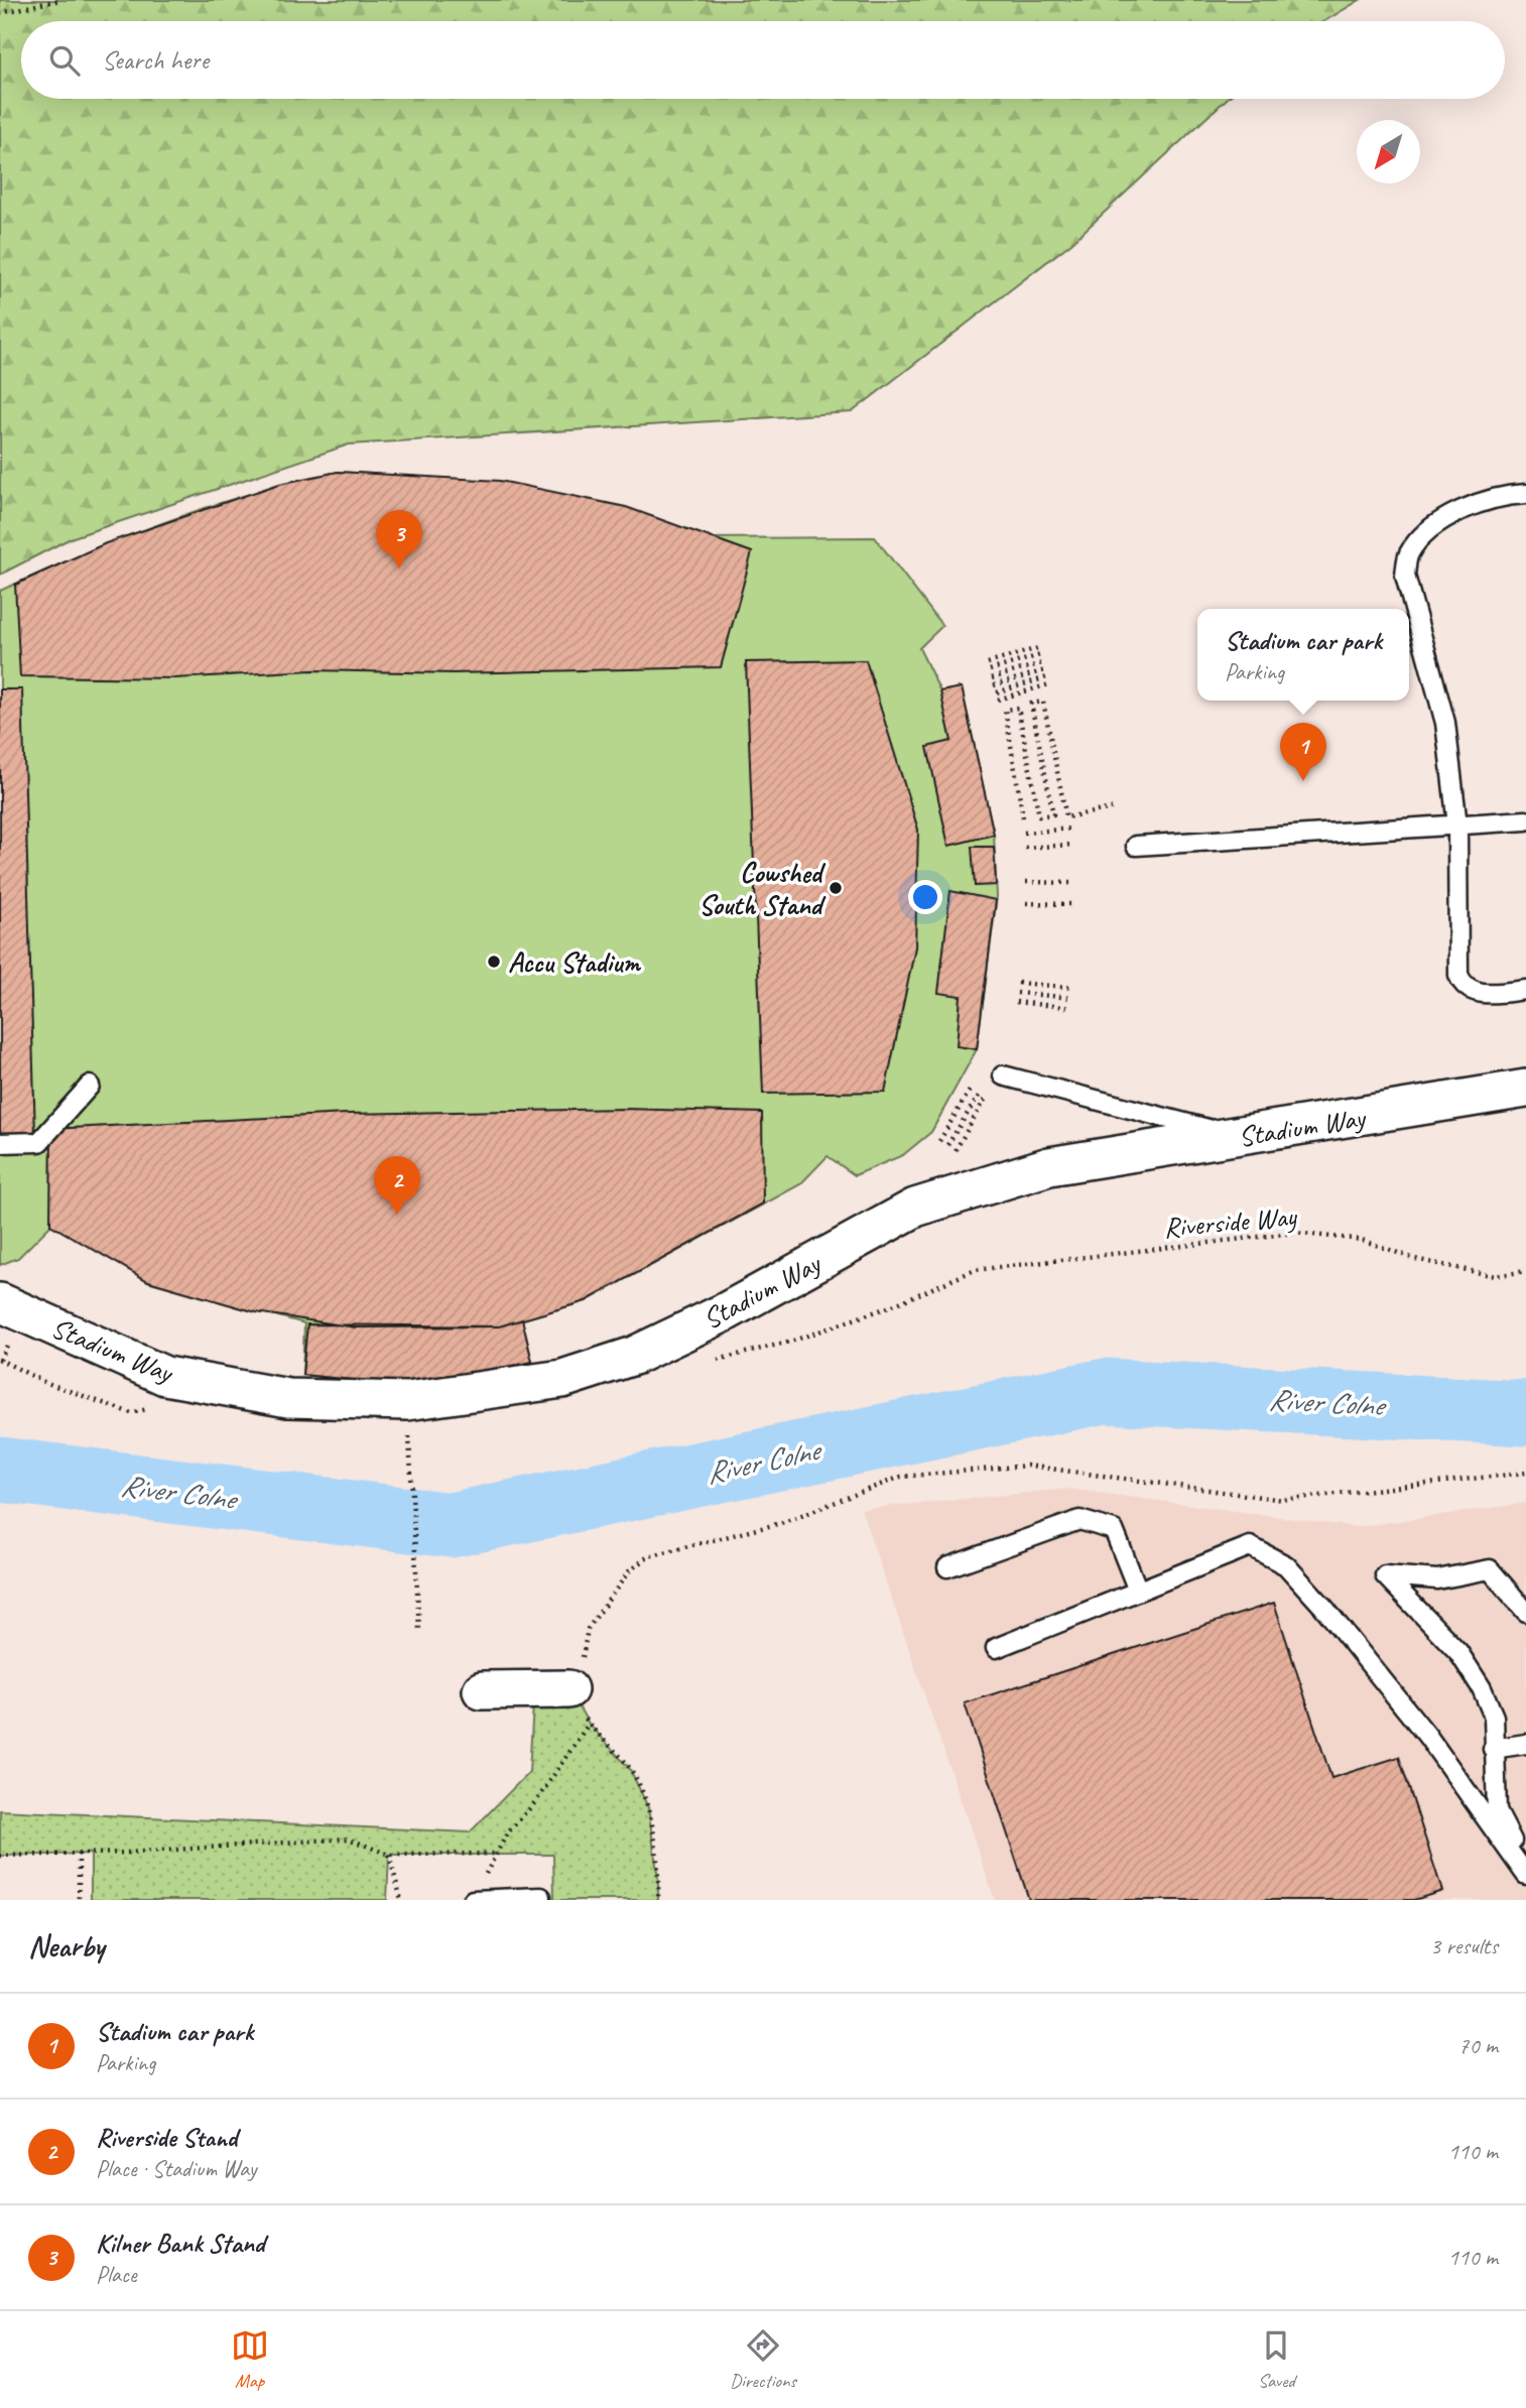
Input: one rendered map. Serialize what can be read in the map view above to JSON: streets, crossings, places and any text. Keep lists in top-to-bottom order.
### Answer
{
  "streets": {
    "street": ["Stadium Way"],
    "path": ["Riverside Way"]
  },
  "water": ["River Colne"],
  "places": ["Cowshed South Stand", "Accu Stadium"],
  "north": "bottom left",
  "page": {
    "search": "Search here",
    "pins": ["3", "1", "2"],
    "popup": ["Stadium car park", "Parking"],
    "heading": ["Nearby", "3 results"],
    "list": [
      {
        "mark": "1",
        "name": "Stadium car park",
        "note": "Parking",
        "value": "70 m"
      },
      {
        "mark": "2",
        "name": "Riverside Stand",
        "note": "Place · Stadium Way",
        "value": "110 m"
      },
      {
        "mark": "3",
        "name": "Kilner Bank Stand",
        "note": "Place",
        "value": "110 m"
      }
    ],
    "nav": ["Map", "Directions", "Saved"]
  }
}
